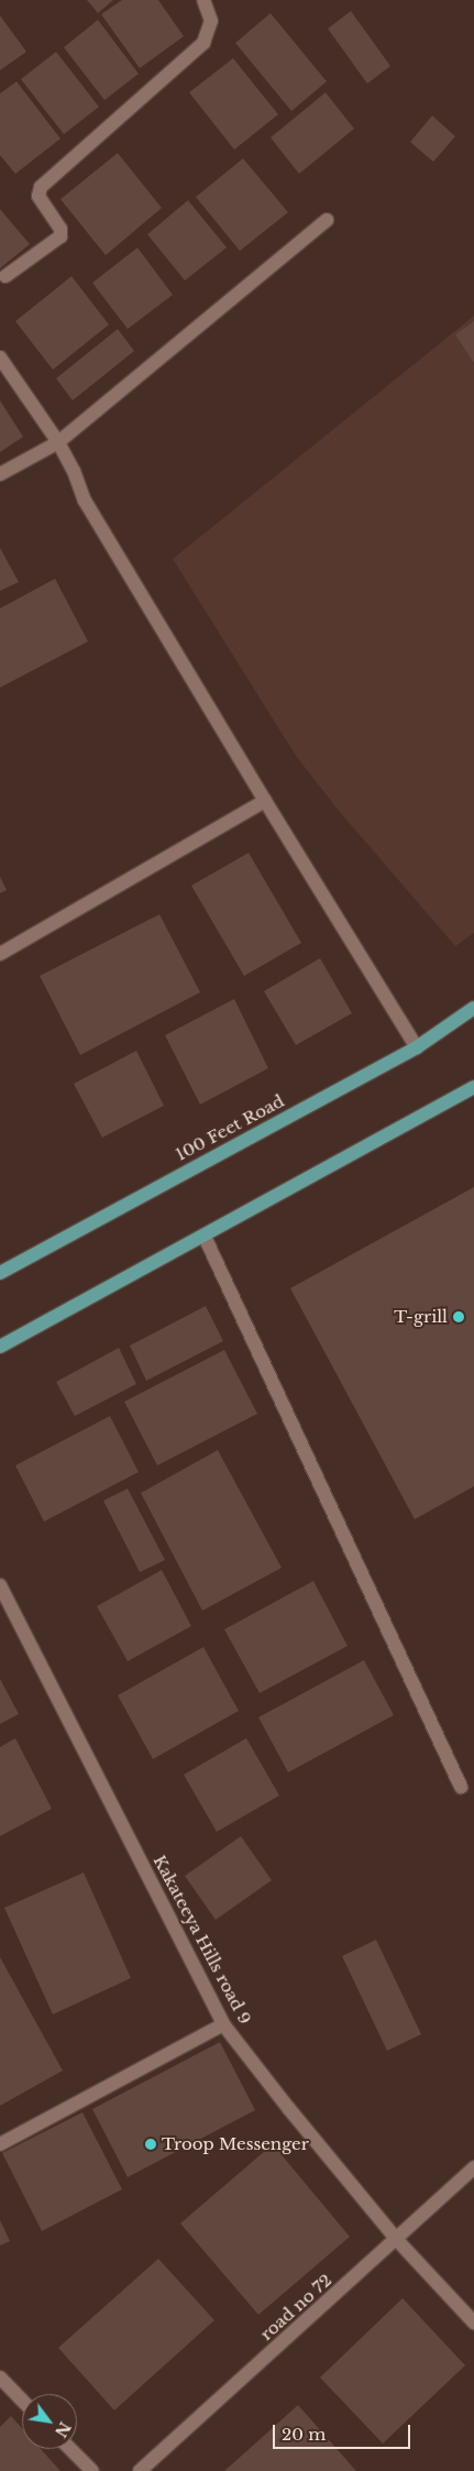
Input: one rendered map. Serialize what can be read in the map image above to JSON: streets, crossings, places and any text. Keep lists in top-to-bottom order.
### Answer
{
  "streets": {
    "main road": ["100 Feet Road"],
    "street": ["Kakateeya Hills road 9", "road no 72"]
  },
  "crossings": [
    ["Kakateeya Hills road 9", "road no 72"]
  ],
  "places": ["T-grill", "Troop Messenger"],
  "scale_bar": "20 m",
  "north": "bottom right"
}
